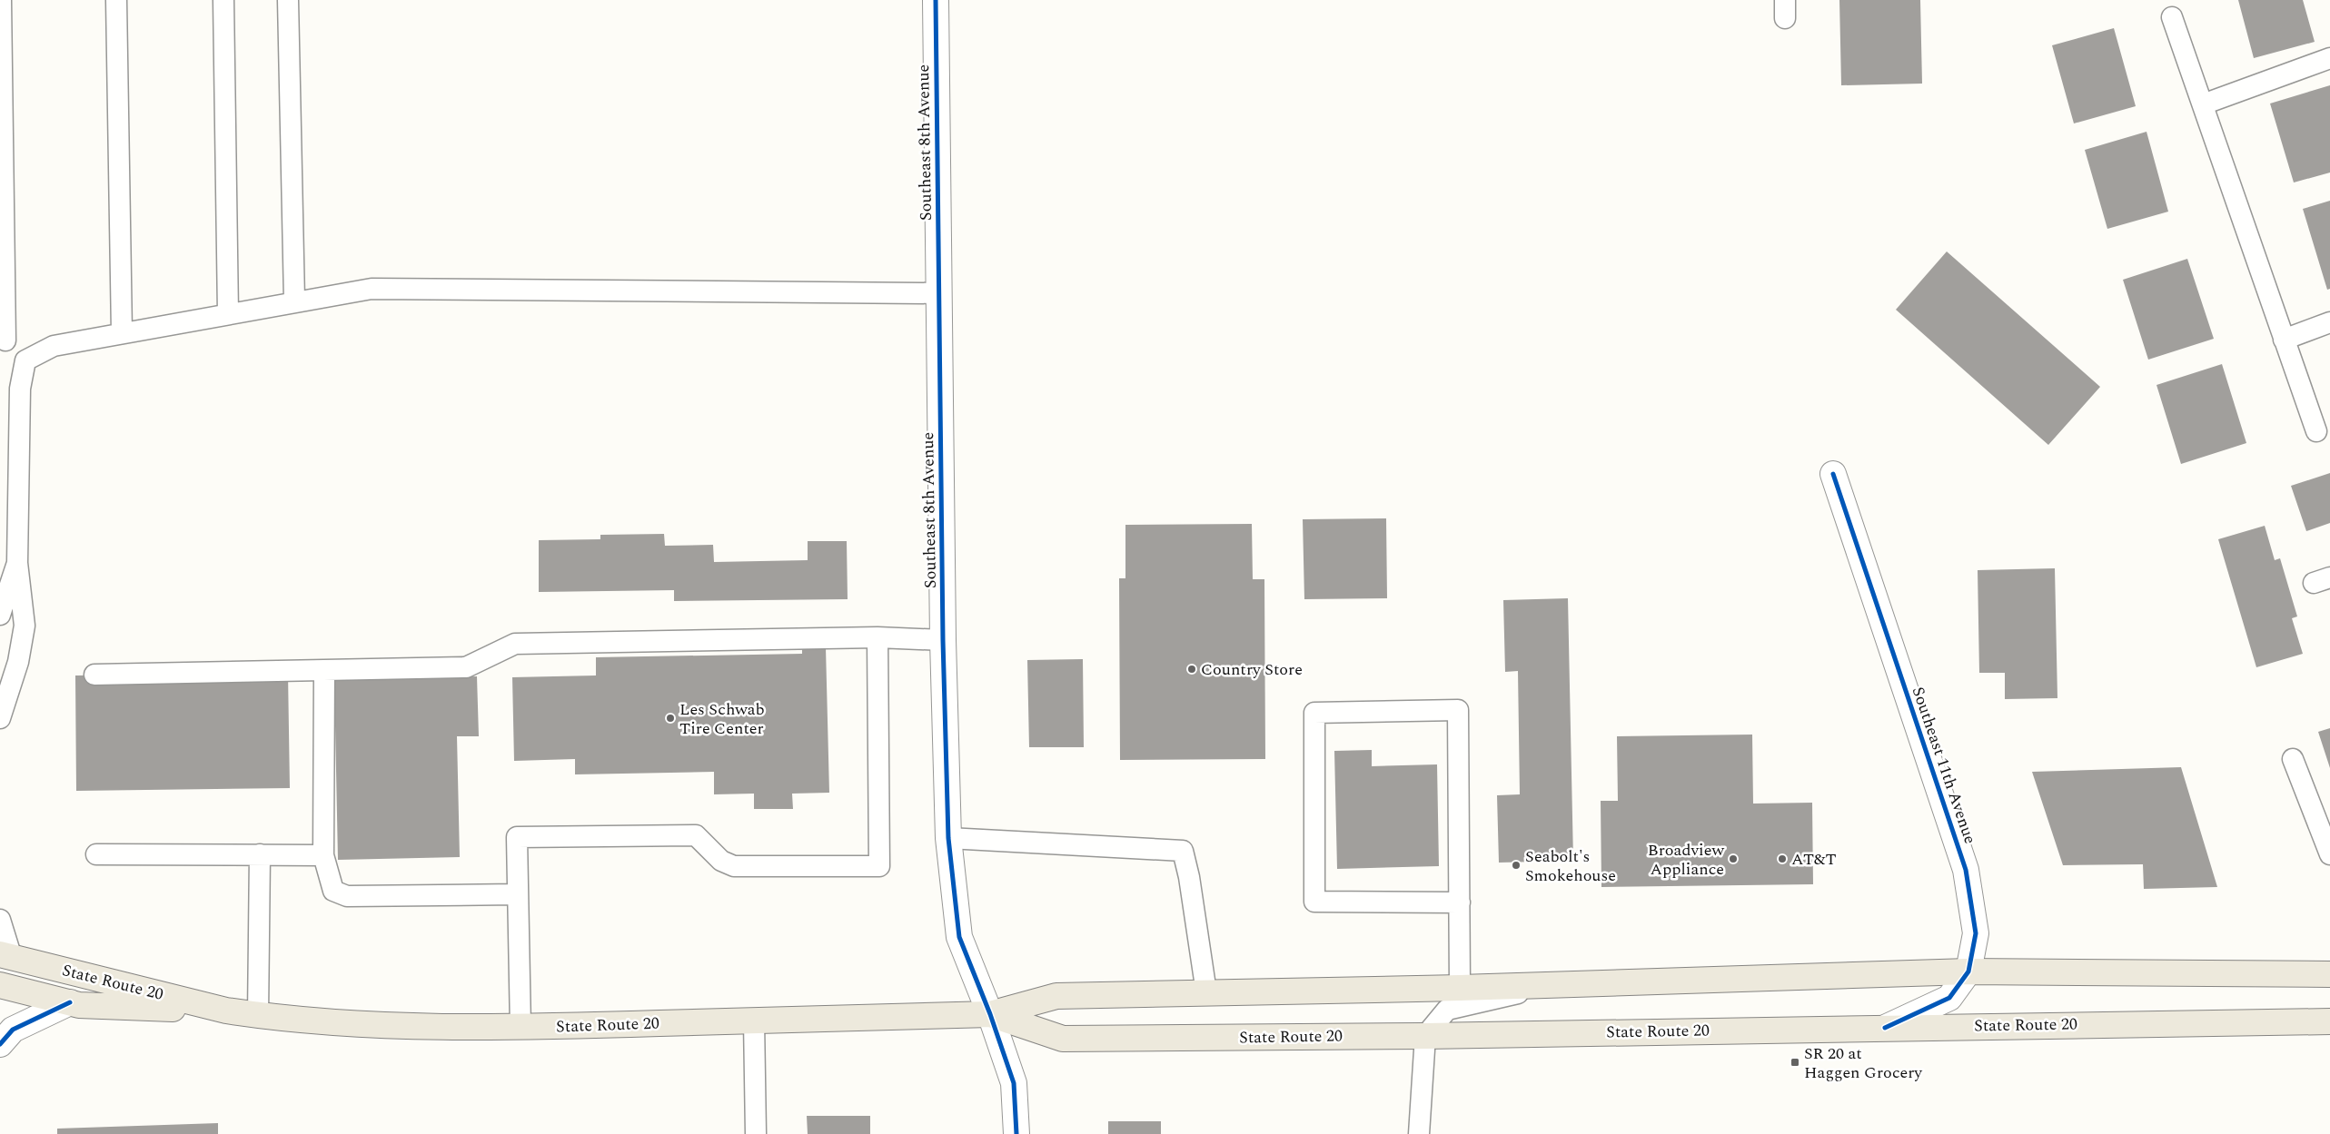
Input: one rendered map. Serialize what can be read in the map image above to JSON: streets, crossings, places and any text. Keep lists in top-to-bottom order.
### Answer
{
  "streets": {
    "main road": ["State Route 20"],
    "street": ["Southeast 8th Avenue", "Southeast 11th Avenue"]
  },
  "crossings": [
    ["Southeast 8th Avenue", "State Route 20"],
    ["Southeast 11th Avenue", "State Route 20"]
  ],
  "places": {
    "other": [
      "Country Store",
      "Les Schwab Tire Center",
      "Broadview Appliance",
      "AT&T",
      "Seabolt's Smokehouse"
    ],
    "transit": ["SR 20 at Haggen Grocery"]
  }
}
